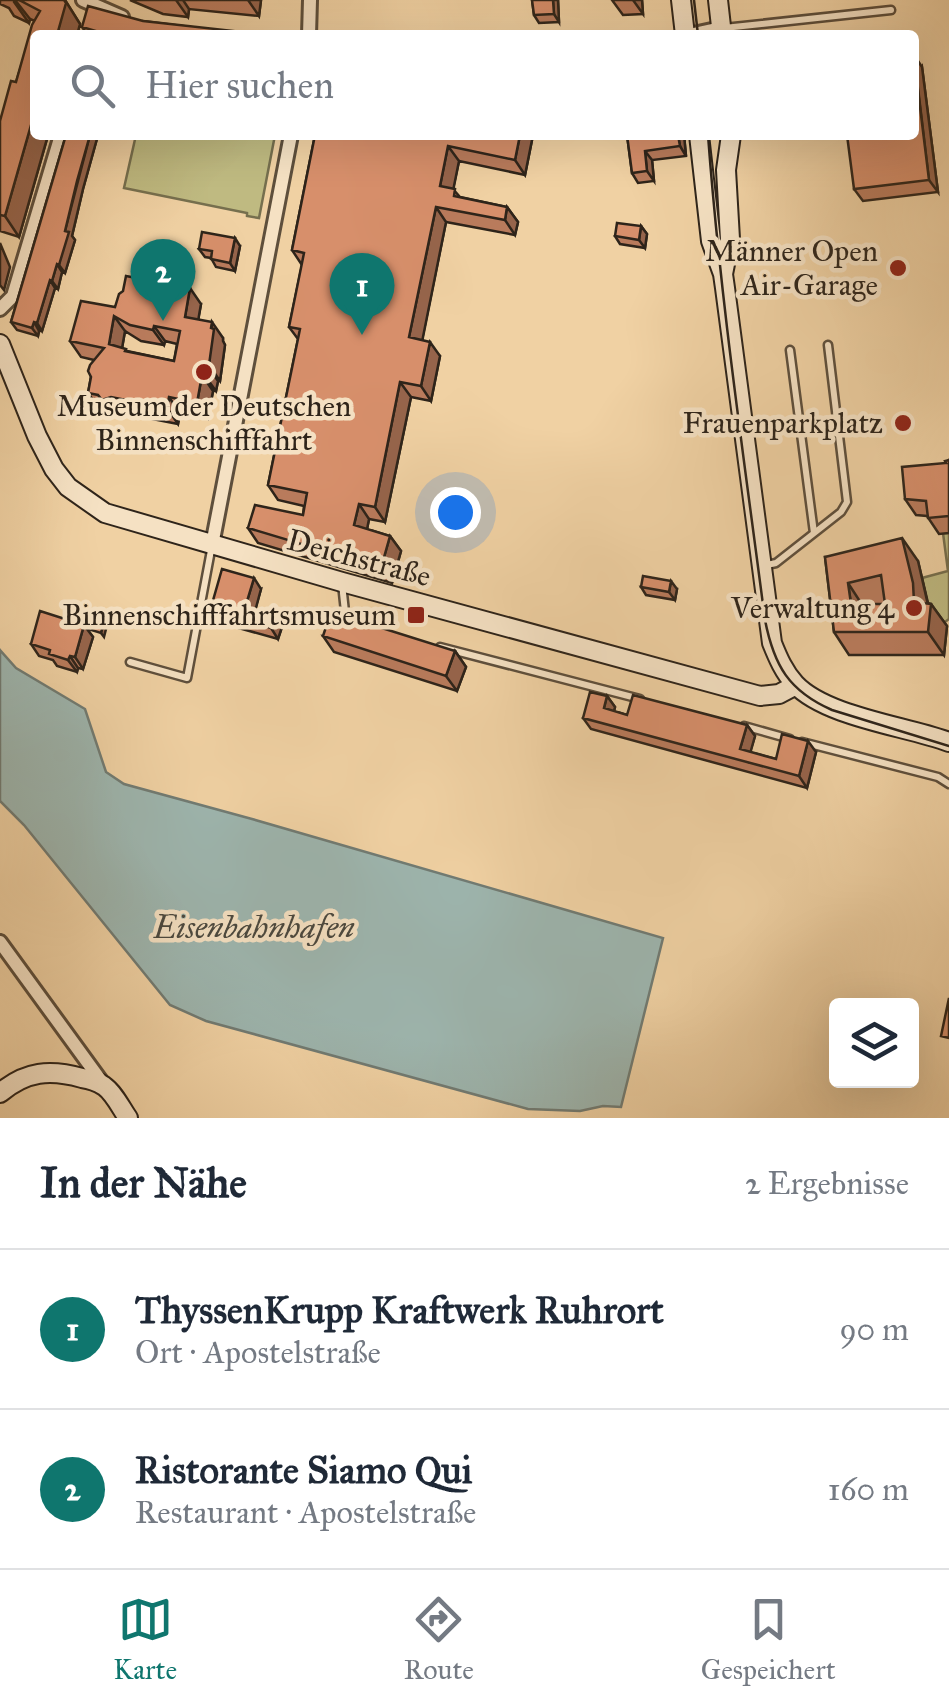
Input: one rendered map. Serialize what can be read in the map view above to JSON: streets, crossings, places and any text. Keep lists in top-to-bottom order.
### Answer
{
  "streets": {
    "street": ["Deichstraße"]
  },
  "water": ["Eisenbahnhafen"],
  "places": {
    "other": [
      "Männer Open Air-Garage",
      "Museum der Deutschen Binnenschifffahrt",
      "Frauenparkplatz",
      "Verwaltung 4"
    ],
    "transit": ["Binnenschifffahrtsmuseum"]
  },
  "page": {
    "search": "Hier suchen",
    "pins": ["2", "1"],
    "heading": ["In der Nähe", "2 Ergebnisse"],
    "list": [
      {
        "mark": "1",
        "name": "ThyssenKrupp Kraftwerk Ruhrort",
        "note": "Ort · Apostelstraße",
        "value": "90 m"
      },
      {
        "mark": "2",
        "name": "Ristorante Siamo Qui",
        "note": "Restaurant · Apostelstraße",
        "value": "160 m"
      }
    ],
    "nav": ["Karte", "Route", "Gespeichert"]
  }
}
